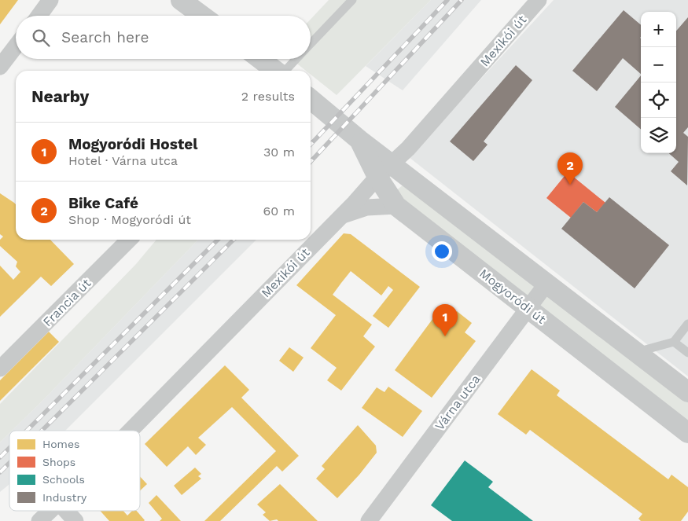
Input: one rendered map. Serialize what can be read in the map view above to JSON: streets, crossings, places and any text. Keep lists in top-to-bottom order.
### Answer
{
  "streets": {
    "street": [
      "Mexikói út",
      "Mogyoródi út",
      "Francia út",
      "Várna utca"
    ]
  },
  "crossings": [
    ["Mexikói út", "Mogyoródi út"],
    ["Mogyoródi út", "Várna utca"]
  ],
  "legend": [
    "Homes",
    "Shops",
    "Schools",
    "Industry"
  ],
  "page": {
    "map_buttons": ["+", "−"],
    "search": "Search here",
    "heading": ["Nearby", "2 results"],
    "list": [
      {
        "mark": "1",
        "name": "Mogyoródi Hostel",
        "note": "Hotel · Várna utca",
        "value": "30 m"
      },
      {
        "mark": "2",
        "name": "Bike Café",
        "note": "Shop · Mogyoródi út",
        "value": "60 m"
      }
    ],
    "pins": ["2", "1"]
  }
}
